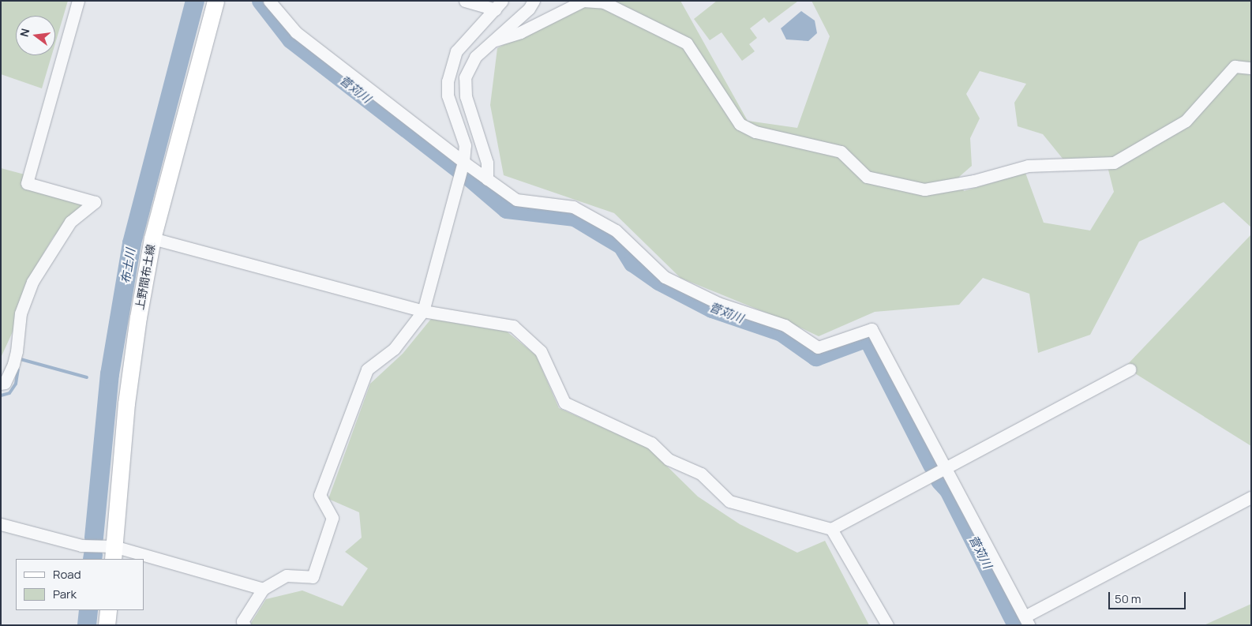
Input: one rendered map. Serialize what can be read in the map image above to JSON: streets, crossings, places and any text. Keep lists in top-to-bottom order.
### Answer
{
  "streets": {
    "main road": ["上野間布土線"]
  },
  "water": ["菅苅川", "布土川"],
  "legend": ["Road", "Park"],
  "scale_bar": "50 m",
  "north": "left"
}
